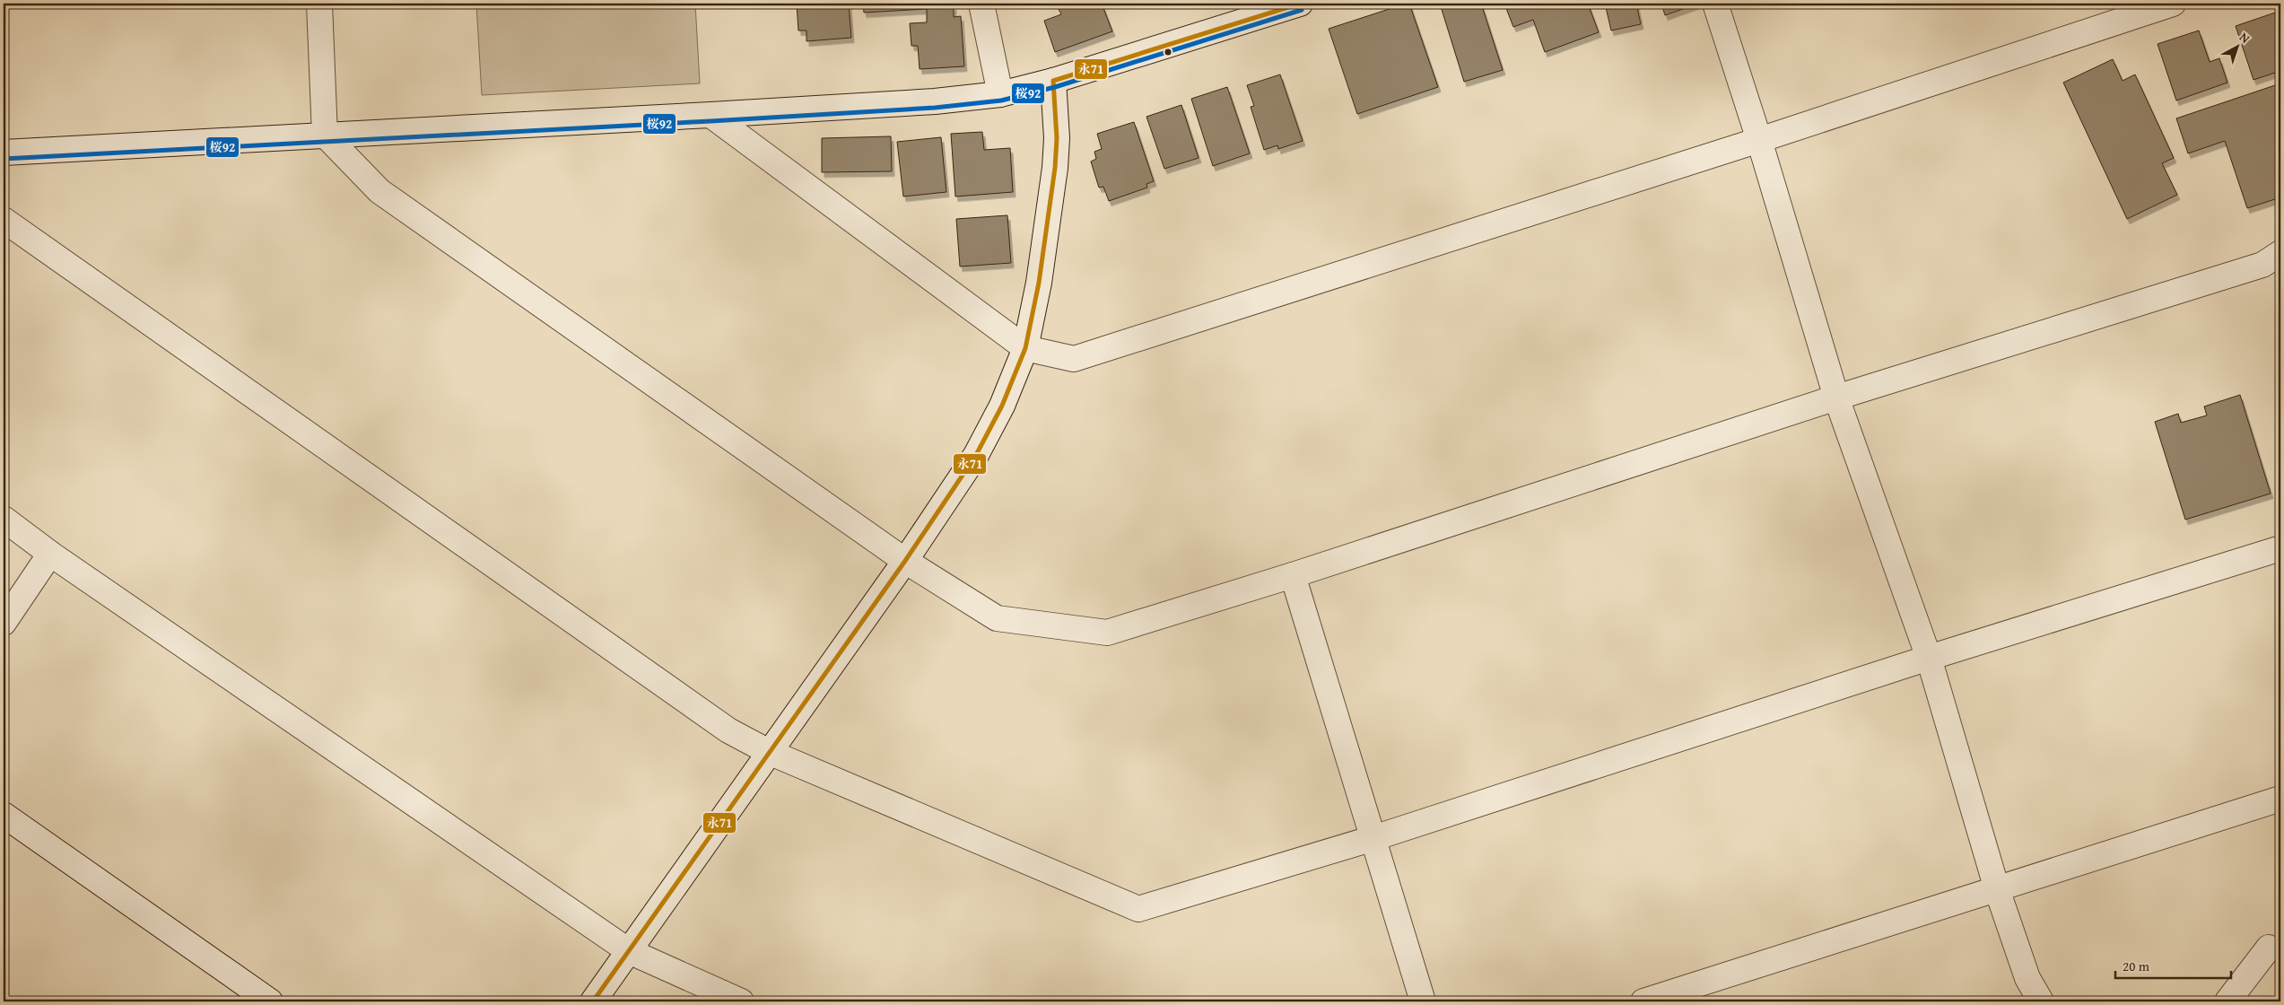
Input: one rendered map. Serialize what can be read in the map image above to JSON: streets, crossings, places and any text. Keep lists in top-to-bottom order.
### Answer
{
  "lines": ["transit line 永71", "transit line 桜92"],
  "scale_bar": "20 m",
  "north": "top right"
}
